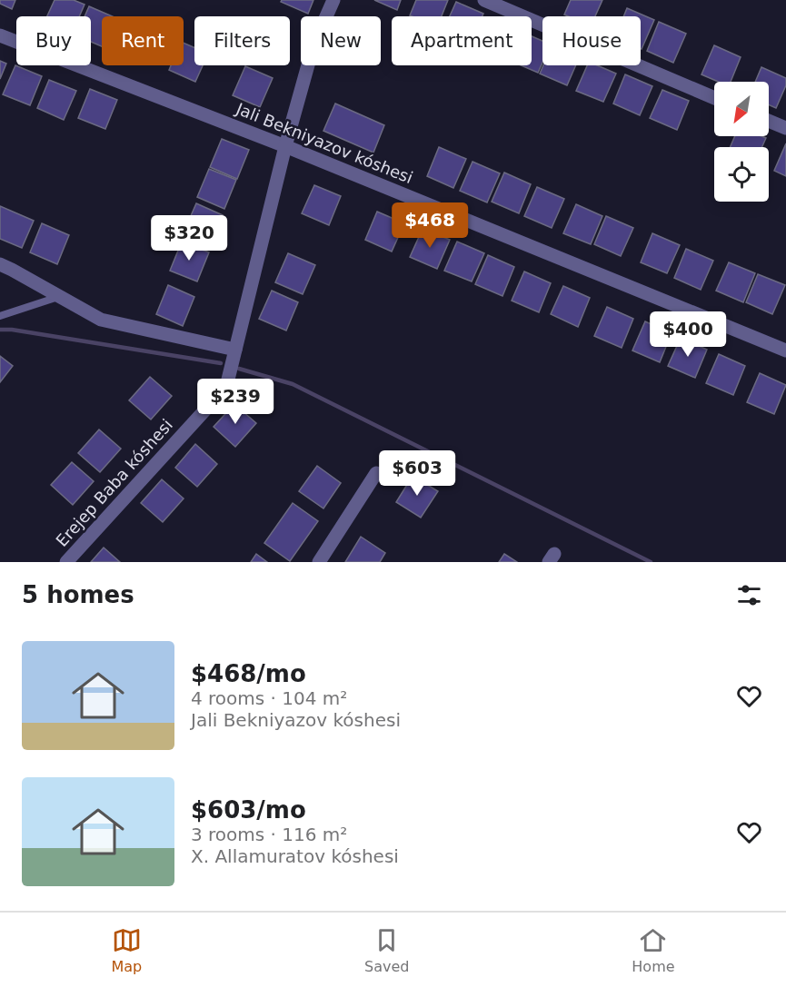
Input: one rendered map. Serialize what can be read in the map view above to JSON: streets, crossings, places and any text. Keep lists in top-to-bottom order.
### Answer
{
  "streets": {
    "street": ["Jali Bekniyazov kóshesi", "Erejep Baba kóshesi"]
  },
  "crossings": [
    ["Jali Bekniyazov kóshesi", "Erejep Baba kóshesi"]
  ],
  "north": "bottom left",
  "page": {
    "chip": [
      "Buy",
      "Rent",
      "Filters",
      "New",
      "Apartment",
      "House"
    ],
    "price": [
      "$468",
      "$320",
      "$400",
      "$239",
      "$603"
    ],
    "heading": "5 homes",
    "list": [
      {
        "name": "$468/mo",
        "note": "4 rooms · 104 m² · Jali Bekniyazov kóshesi"
      },
      {
        "name": "$603/mo",
        "note": "3 rooms · 116 m² · X. Allamuratov kóshesi"
      }
    ],
    "tabs": ["Map", "Saved", "Home"]
  }
}
